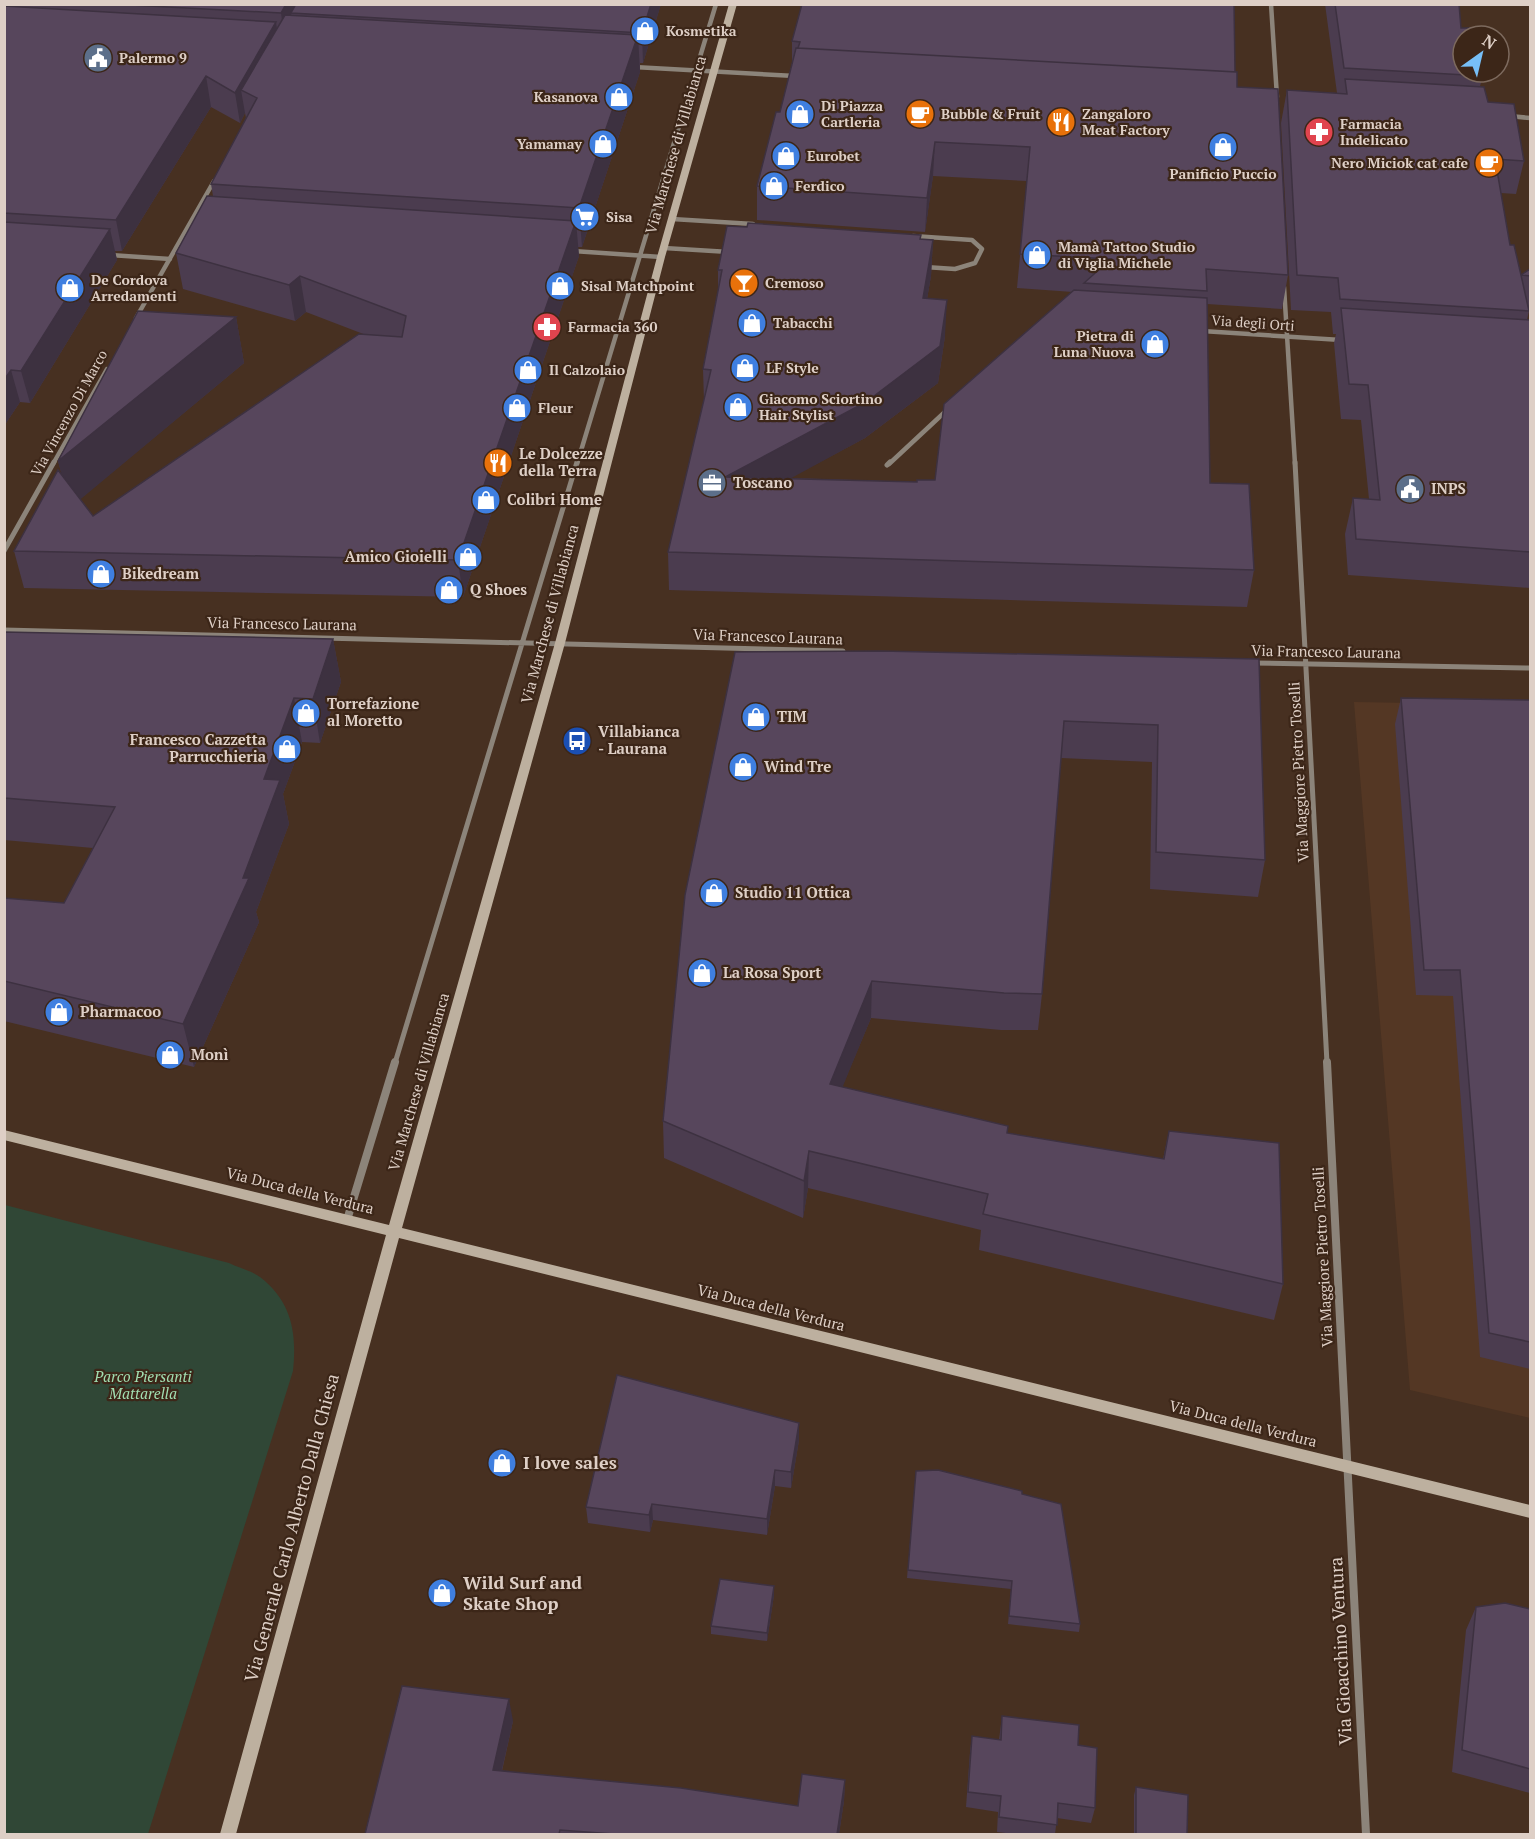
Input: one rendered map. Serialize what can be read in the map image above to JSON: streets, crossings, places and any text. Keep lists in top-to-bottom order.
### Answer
{
  "streets": {
    "street": [
      "Via Marchese di Villabianca",
      "Via degli Orti",
      "Via Vincenzo Di Marco",
      "Via Francesco Laurana",
      "Via Maggiore Pietro Toselli",
      "Via Duca della Verdura",
      "Via Generale Carlo Alberto Dalla Chiesa",
      "Via Gioacchino Ventura"
    ]
  },
  "crossings": [
    ["Via Marchese di Villabianca", "Via Francesco Laurana"],
    ["Via Marchese di Villabianca", "Via Duca della Verdura"],
    ["Via Marchese di Villabianca", "Via Generale Carlo Alberto Dalla Chiesa"],
    ["Via degli Orti", "Via Maggiore Pietro Toselli"],
    ["Via Francesco Laurana", "Via Maggiore Pietro Toselli"],
    ["Via Maggiore Pietro Toselli", "Via Duca della Verdura"],
    ["Via Maggiore Pietro Toselli", "Via Gioacchino Ventura"],
    ["Via Duca della Verdura", "Via Generale Carlo Alberto Dalla Chiesa"],
    ["Via Duca della Verdura", "Via Gioacchino Ventura"]
  ],
  "parks": ["Parco Piersanti Mattarella"],
  "places": {
    "shop": [
      "Kosmetika",
      "Kasanova",
      "Di Piazza Cartleria",
      "Yamamay",
      "Panificio Puccio",
      "Eurobet",
      "Ferdico",
      "Mamà Tattoo Studio di Viglia Michele",
      "Sisal Matchpoint",
      "De Cordova Arredamenti",
      "Tabacchi",
      "Pietra di Luna Nuova",
      "LF Style",
      "Il Calzolaio",
      "Giacomo Sciortino Hair Stylist",
      "Fleur",
      "Colibri Home",
      "Amico Gioielli",
      "Bikedream",
      "Q Shoes",
      "Torrefazione al Moretto",
      "TIM",
      "Francesco Cazzetta Parrucchieria",
      "Wind Tre",
      "Studio 11 Ottica",
      "La Rosa Sport",
      "Pharmacoo",
      "Monì",
      "I love sales",
      "Wild Surf and Skate Shop"
    ],
    "public building": ["Palermo 9", "INPS"],
    "cafe": ["Bubble & Fruit", "Nero Miciok cat cafe"],
    "restaurant": ["Zangaloro Meat Factory", "Le Dolcezze della Terra"],
    "pharmacy": ["Farmacia Indelicato", "Farmacia 360"],
    "supermarket": ["Sisa"],
    "bar": ["Cremoso"],
    "office": ["Toscano"],
    "bus stop": ["Villabianca - Laurana"]
  },
  "north": "top right"
}
